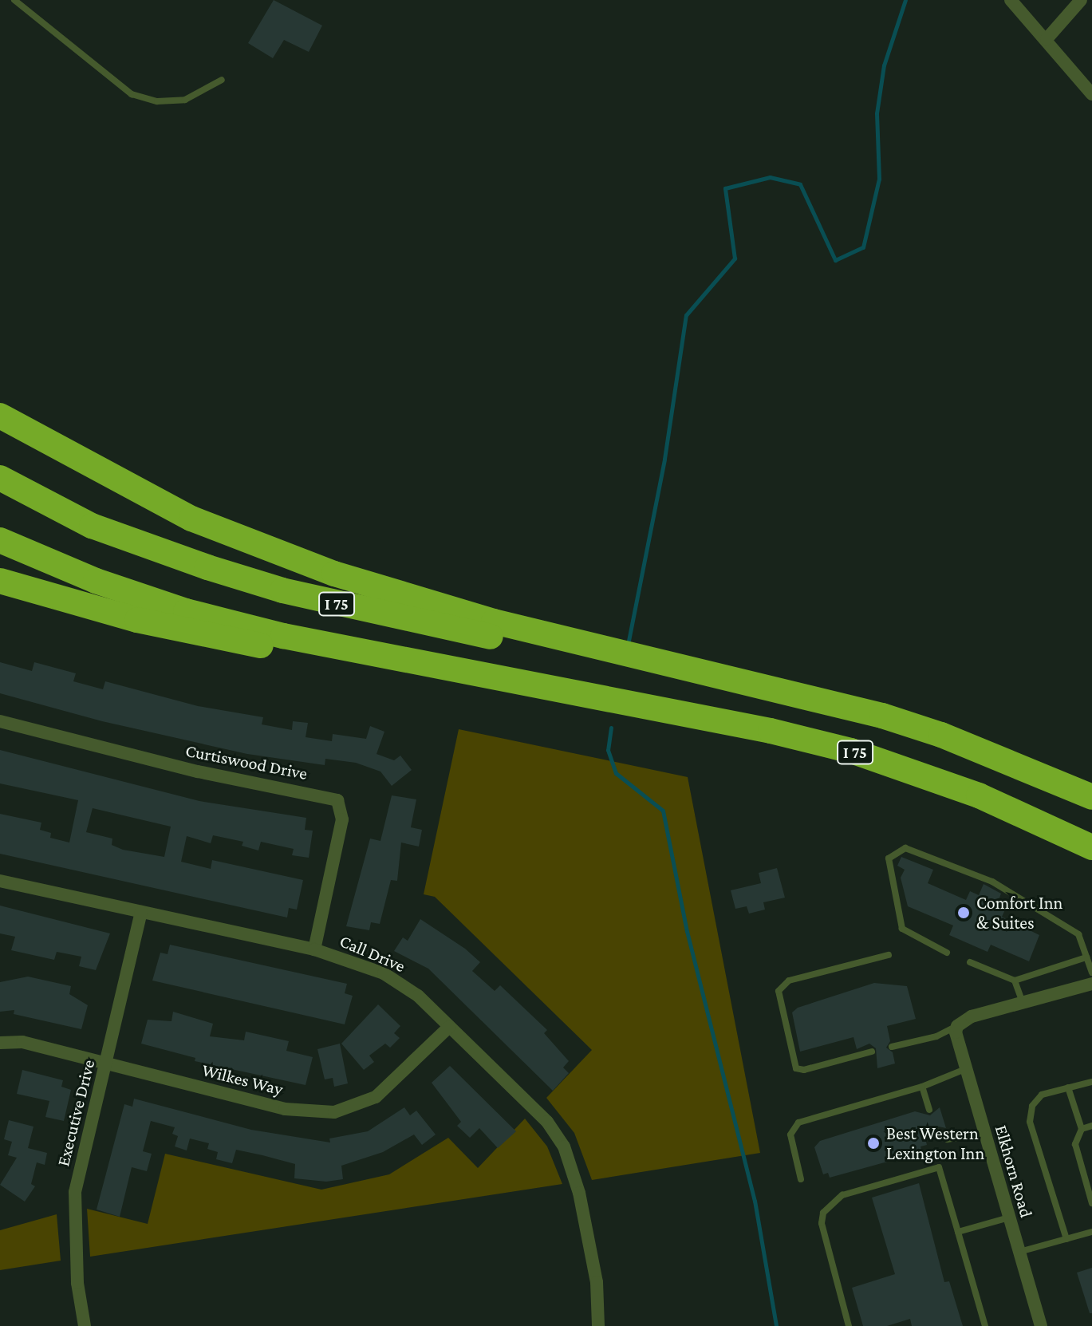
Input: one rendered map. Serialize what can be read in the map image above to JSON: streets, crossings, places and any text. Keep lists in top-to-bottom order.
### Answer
{
  "streets": {
    "highway": ["I 75"],
    "street": [
      "Curtiswood Drive",
      "Call Drive",
      "Wilkes Way",
      "Executive Drive",
      "Elkhorn Road"
    ]
  },
  "crossings": [
    ["Curtiswood Drive", "Call Drive"],
    ["Call Drive", "Wilkes Way"],
    ["Call Drive", "Executive Drive"],
    ["Wilkes Way", "Executive Drive"]
  ],
  "places": ["Comfort Inn & Suites", "Best Western Lexington Inn"]
}
